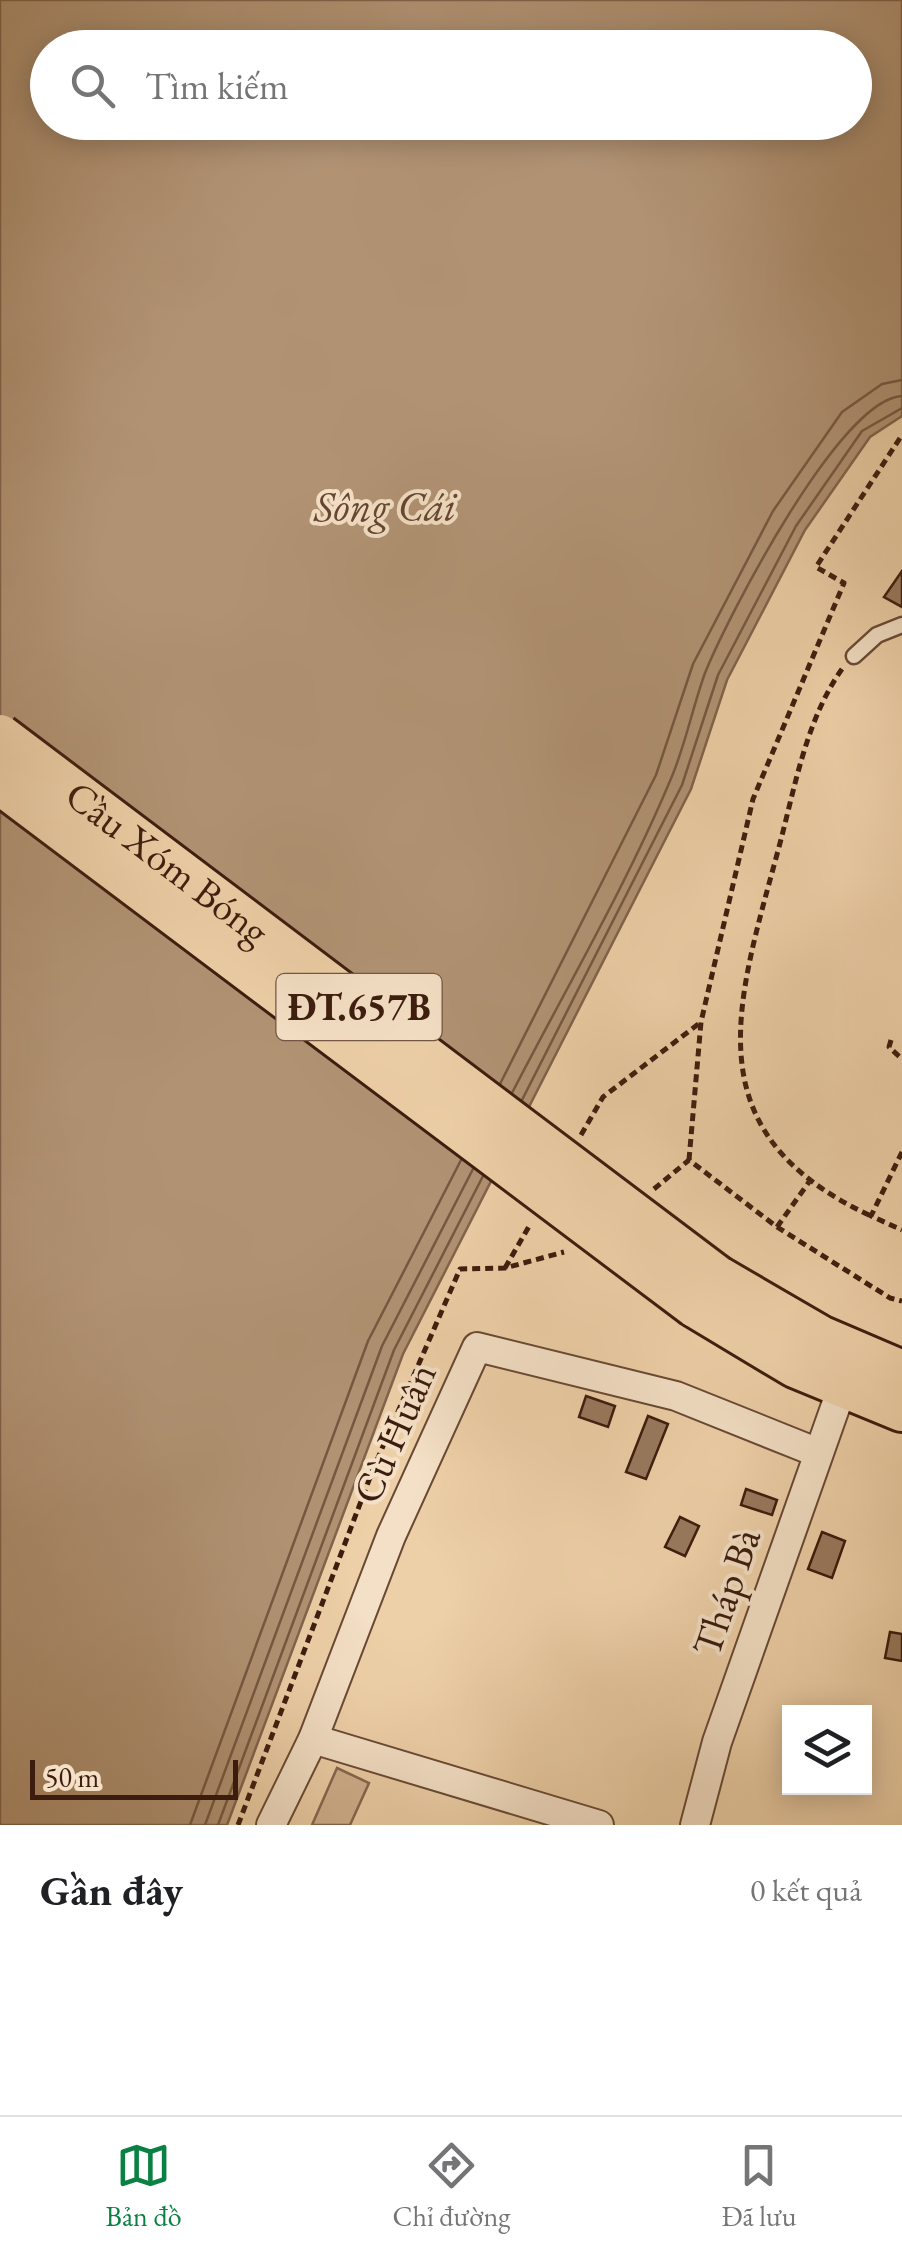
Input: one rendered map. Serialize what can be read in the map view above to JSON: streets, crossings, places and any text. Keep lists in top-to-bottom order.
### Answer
{
  "streets": {
    "main road": ["Cầu Xóm Bóng", "ĐT.657B"],
    "street": ["Cù Huân", "Tháp Bà"]
  },
  "crossings": [
    ["Cầu Xóm Bóng", "ĐT.657B"],
    ["ĐT.657B", "Tháp Bà"],
    ["Cù Huân", "Tháp Bà"]
  ],
  "water": ["Sông Cái"],
  "scale_bar": "50 m",
  "page": {
    "search": "Tìm kiếm",
    "scale": "50 m",
    "heading": ["Gần đây", "0 kết quả"],
    "nav": ["Bản đồ", "Chỉ đường", "Đã lưu"]
  }
}
